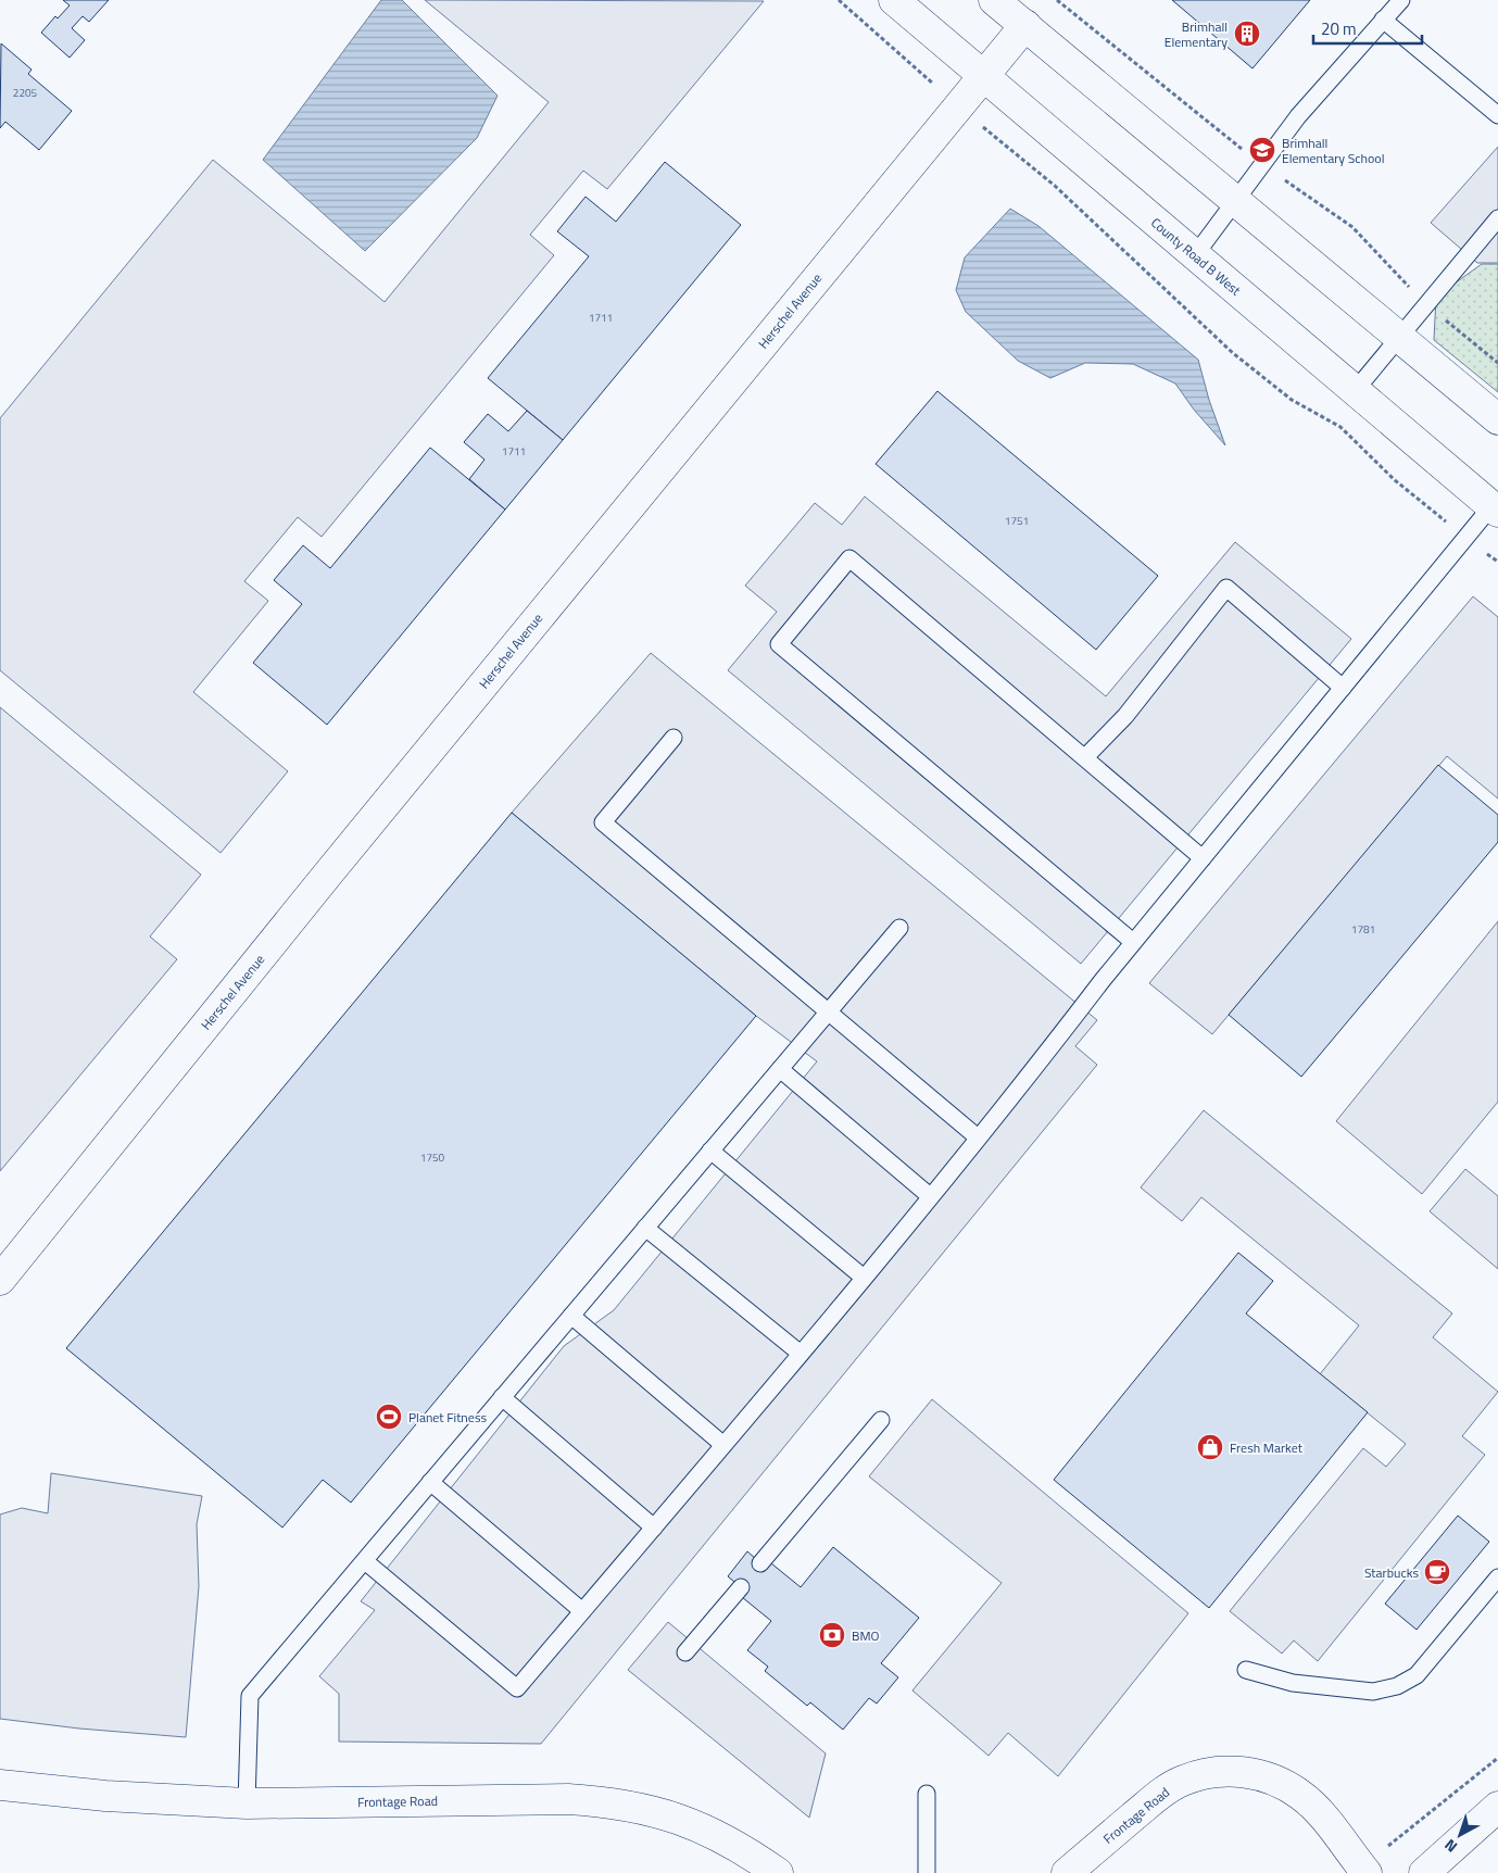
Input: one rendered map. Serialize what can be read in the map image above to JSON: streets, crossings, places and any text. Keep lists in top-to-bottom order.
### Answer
{
  "streets": {
    "street": ["County Road B West", "Herschel Avenue", "Frontage Road"]
  },
  "crossings": [
    ["County Road B West", "Herschel Avenue"]
  ],
  "places": {
    "building": ["Brimhall Elementary"],
    "school or university": ["Brimhall Elementary School"],
    "sports": ["Planet Fitness"],
    "shop": ["Fresh Market"],
    "cafe": ["Starbucks"],
    "bank": ["BMO"]
  },
  "house_numbers": [
    "2205",
    "1711",
    "1711",
    "1751",
    "1781",
    "1750"
  ],
  "scale_bar": "20 m",
  "north": "bottom left"
}
